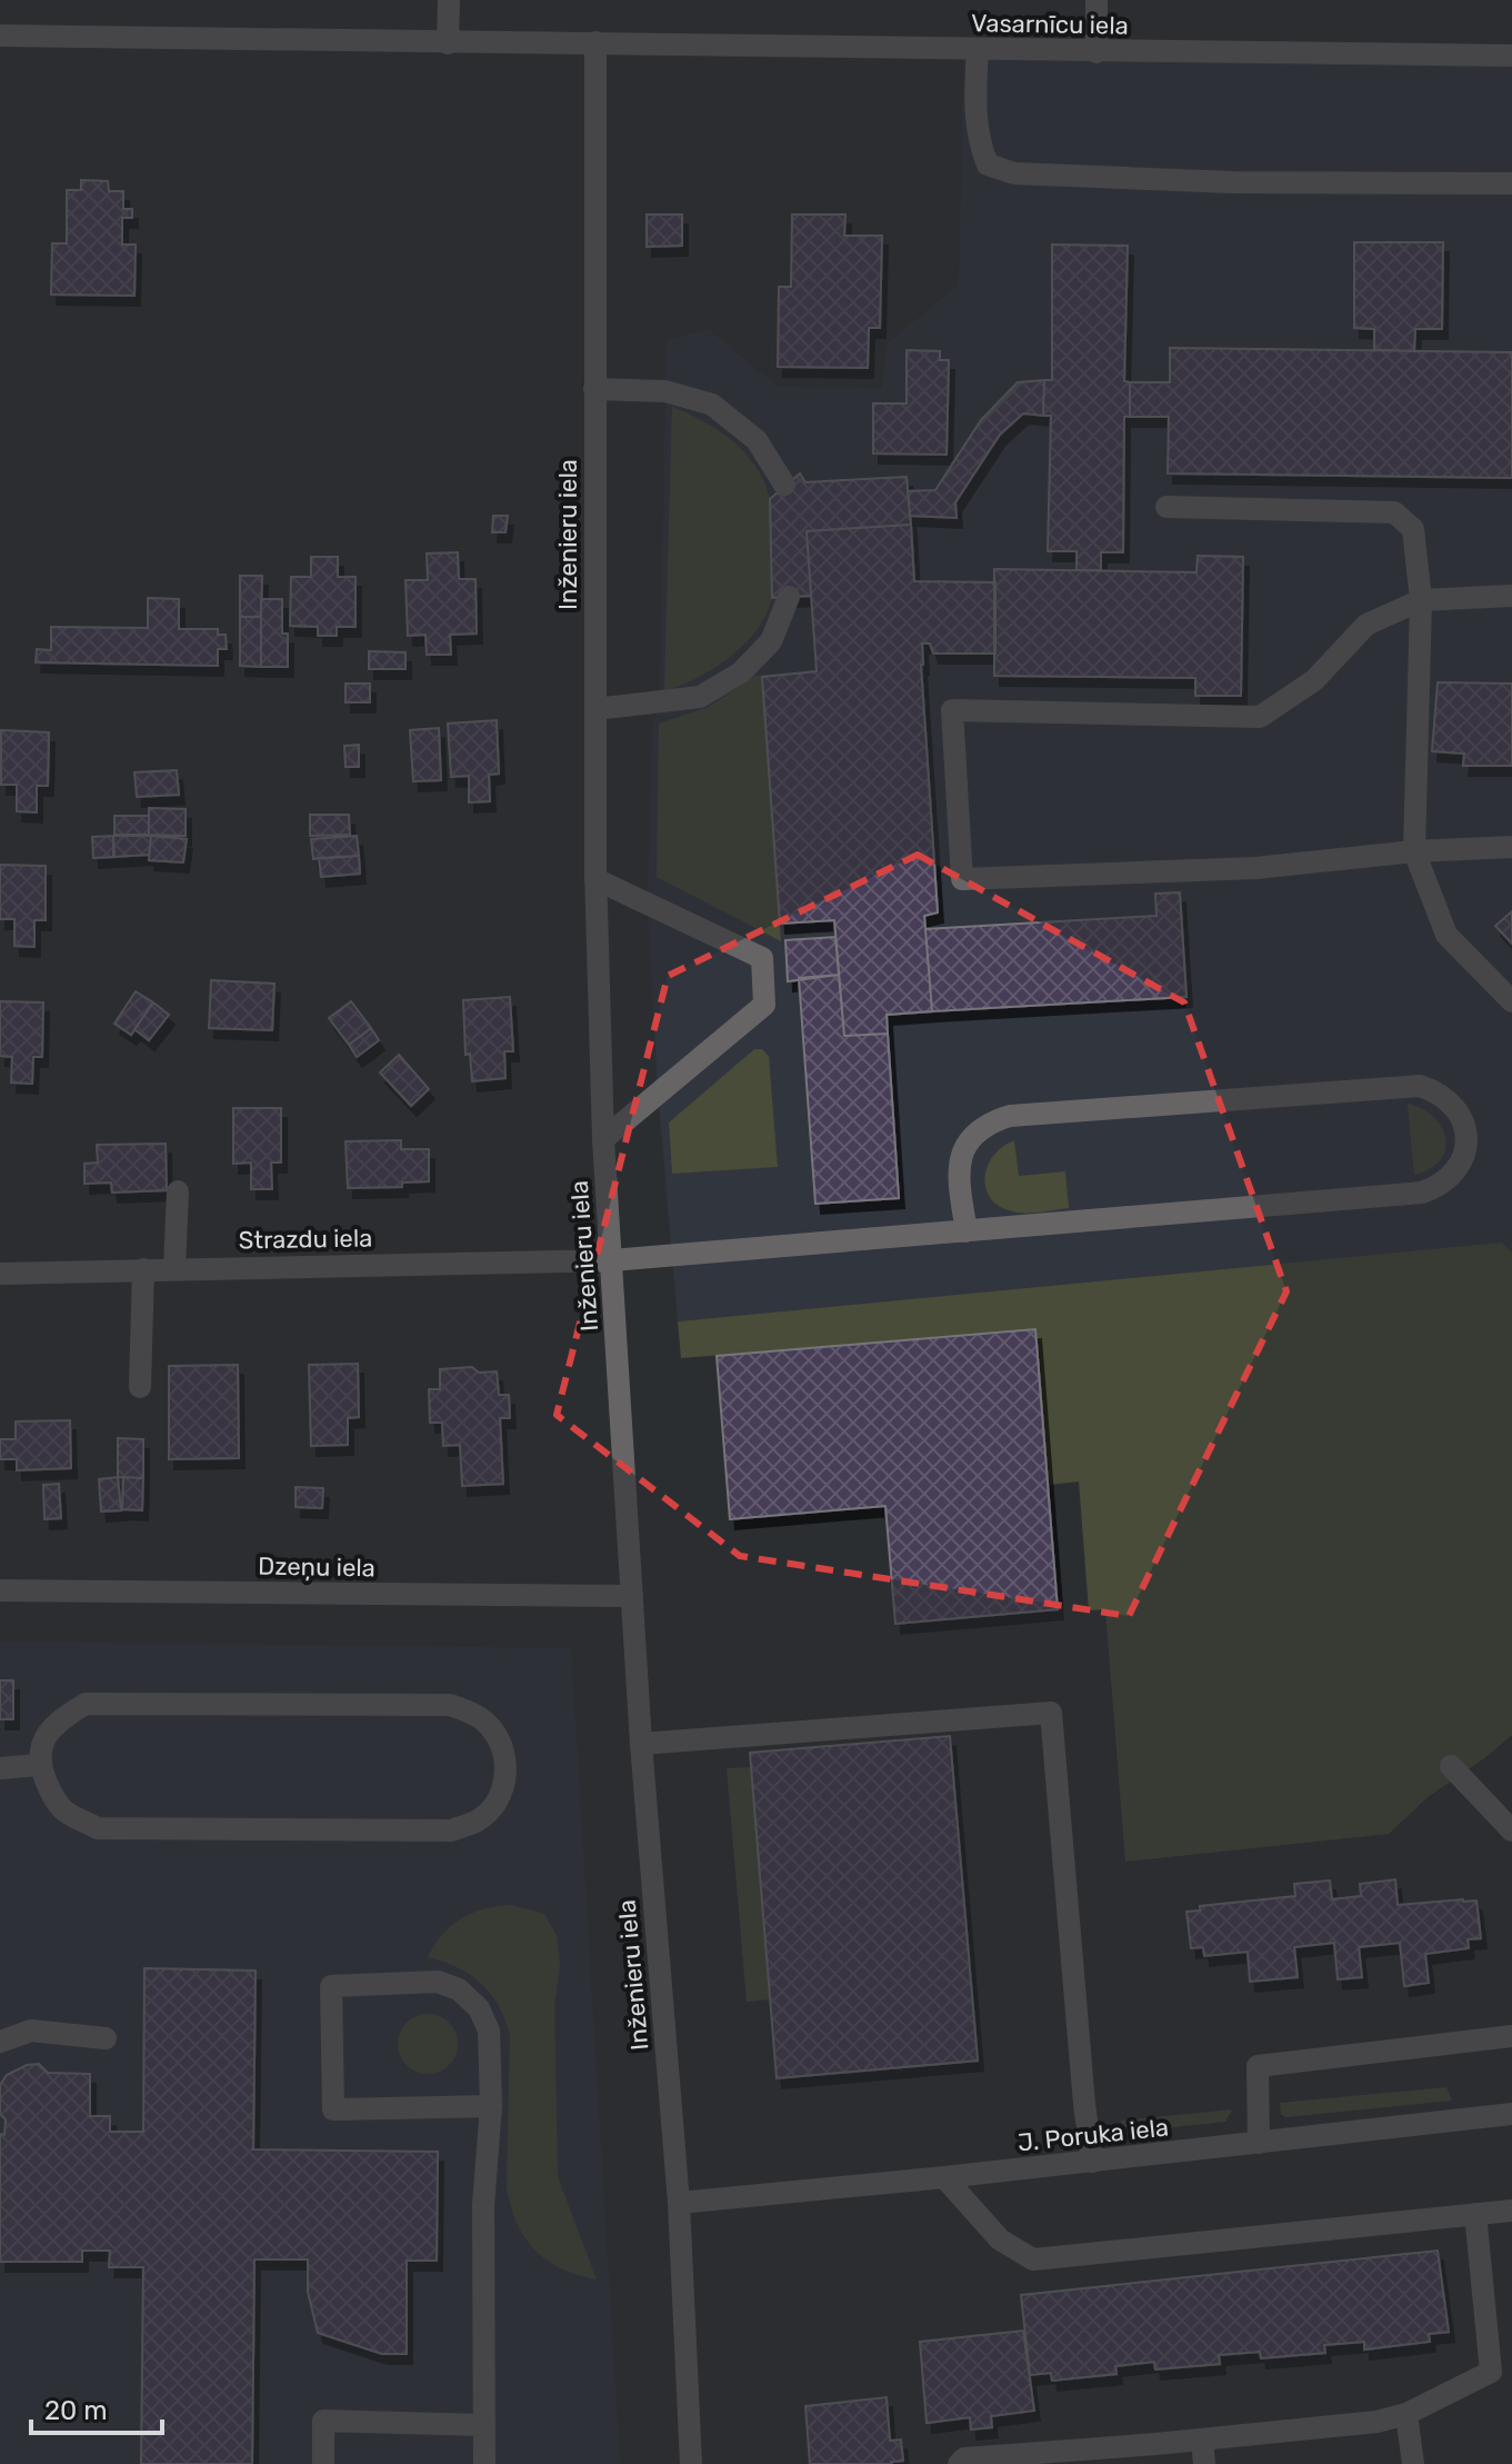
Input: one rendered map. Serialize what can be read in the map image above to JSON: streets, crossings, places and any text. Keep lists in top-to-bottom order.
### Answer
{
  "streets": {
    "street": [
      "Vasarnīcu iela",
      "Inženieru iela",
      "Strazdu iela",
      "Dzeņu iela",
      "J. Poruka iela"
    ]
  },
  "crossings": [
    ["Vasarnīcu iela", "Inženieru iela"],
    ["Inženieru iela", "Strazdu iela"],
    ["Inženieru iela", "Dzeņu iela"],
    ["Inženieru iela", "J. Poruka iela"]
  ],
  "scale_bar": "20 m"
}
